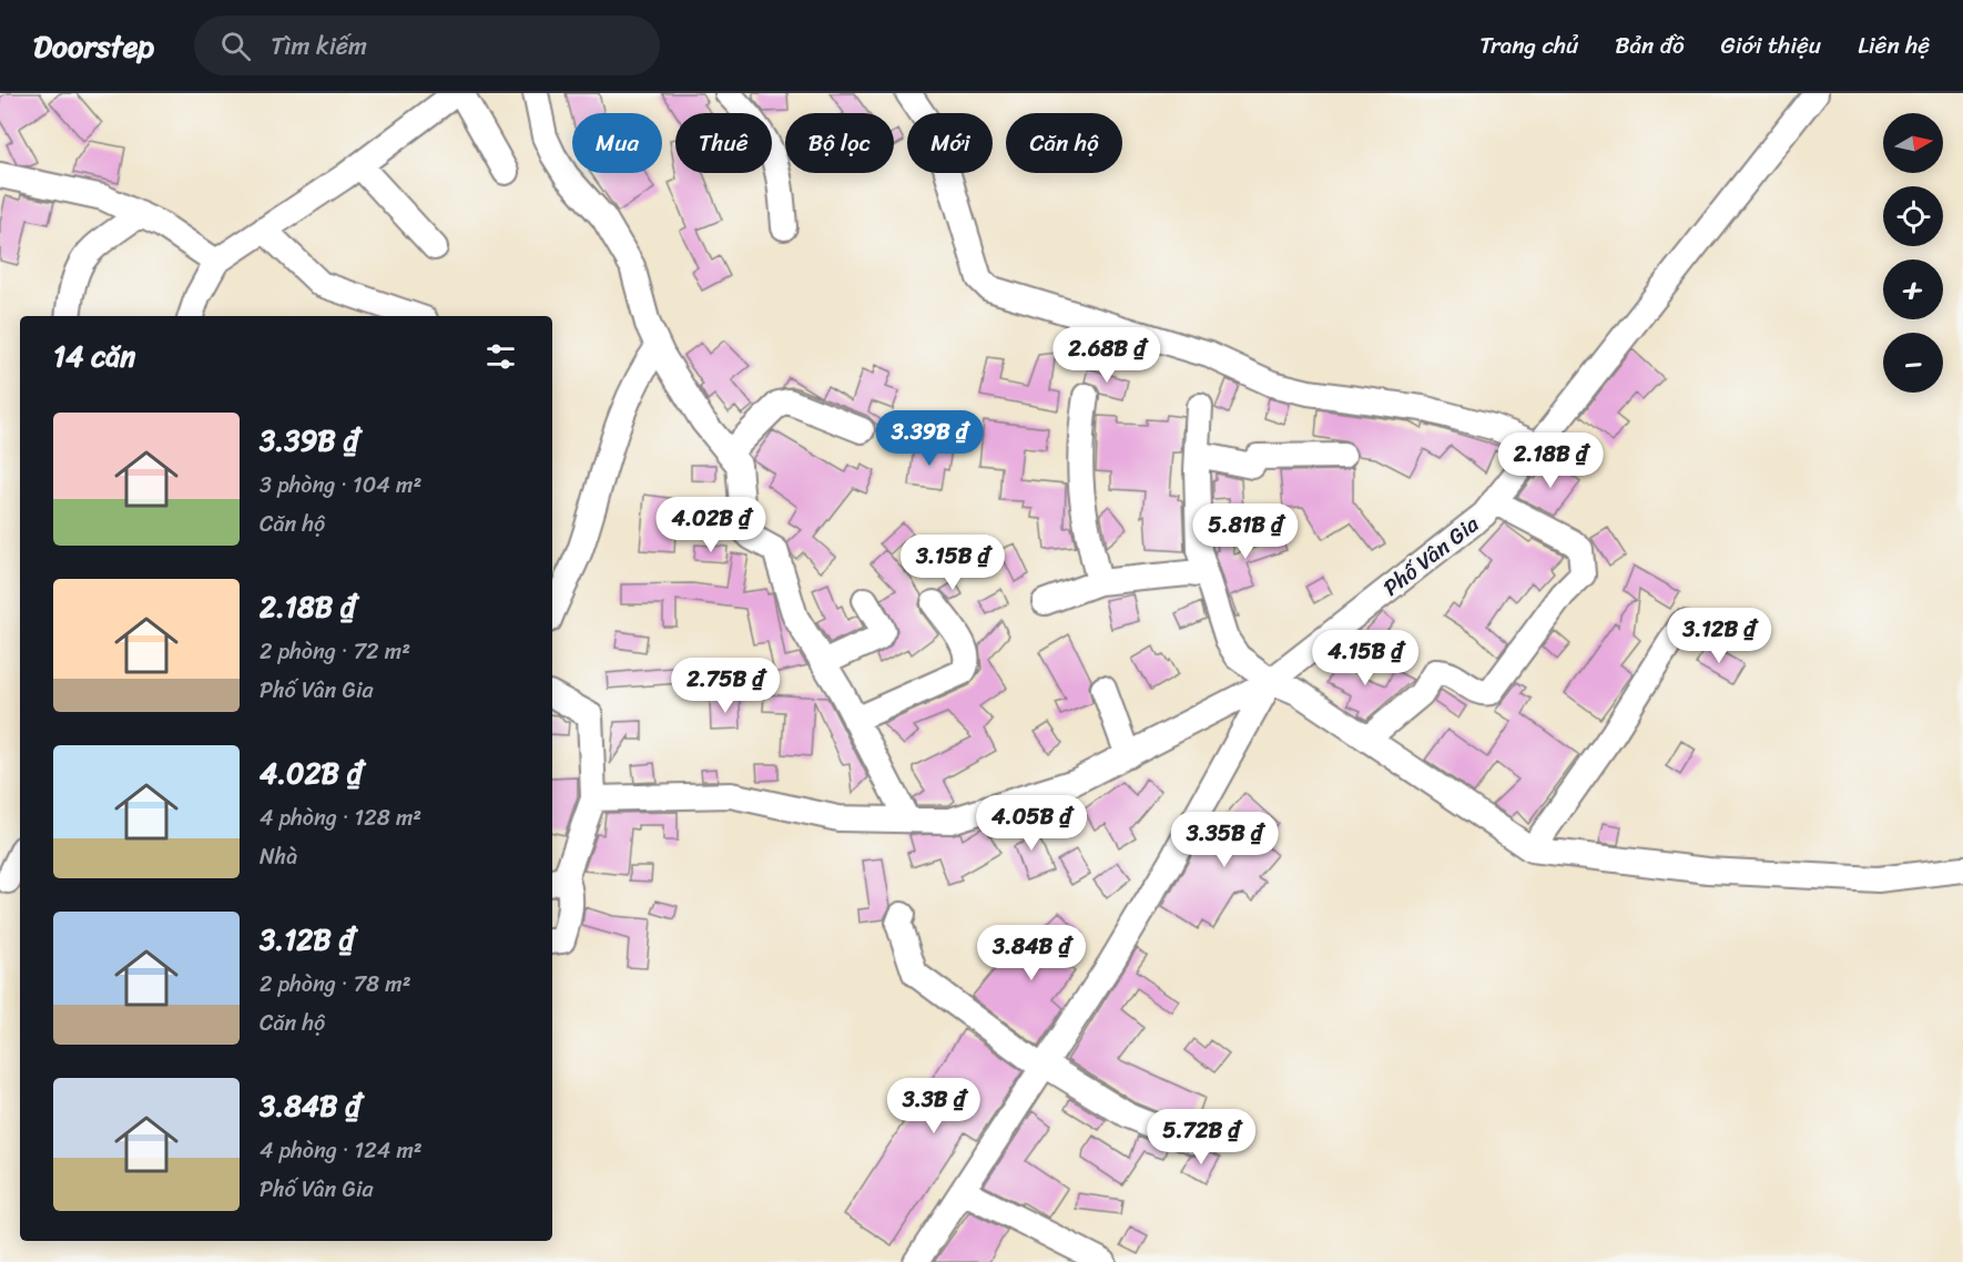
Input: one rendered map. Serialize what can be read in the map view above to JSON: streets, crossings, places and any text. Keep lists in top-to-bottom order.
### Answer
{
  "streets": {
    "street": ["Phố Vân Gia"]
  },
  "north": "right",
  "page": {
    "header": "Doorstep",
    "search": "Tìm kiếm",
    "nav": [
      "Trang chủ",
      "Bản đồ",
      "Giới thiệu",
      "Liên hệ"
    ],
    "map_buttons": ["+", "−"],
    "chip": [
      "Mua",
      "Thuê",
      "Bộ lọc",
      "Mới",
      "Căn hộ"
    ],
    "heading": "14 căn",
    "price": [
      "2.68B ₫",
      "3.39B ₫",
      "2.18B ₫",
      "4.02B ₫",
      "5.81B ₫",
      "3.15B ₫",
      "3.12B ₫",
      "4.15B ₫",
      "2.75B ₫",
      "4.05B ₫",
      "3.35B ₫",
      "3.84B ₫",
      "3.3B ₫",
      "5.72B ₫"
    ],
    "list": [
      {
        "name": "3.39B ₫",
        "note": "3 phòng · 104 m² · Căn hộ"
      },
      {
        "name": "2.18B ₫",
        "note": "2 phòng · 72 m² · Phố Vân Gia"
      },
      {
        "name": "4.02B ₫",
        "note": "4 phòng · 128 m² · Nhà"
      },
      {
        "name": "3.12B ₫",
        "note": "2 phòng · 78 m² · Căn hộ"
      },
      {
        "name": "3.84B ₫",
        "note": "4 phòng · 124 m² · Phố Vân Gia"
      }
    ]
  }
}
